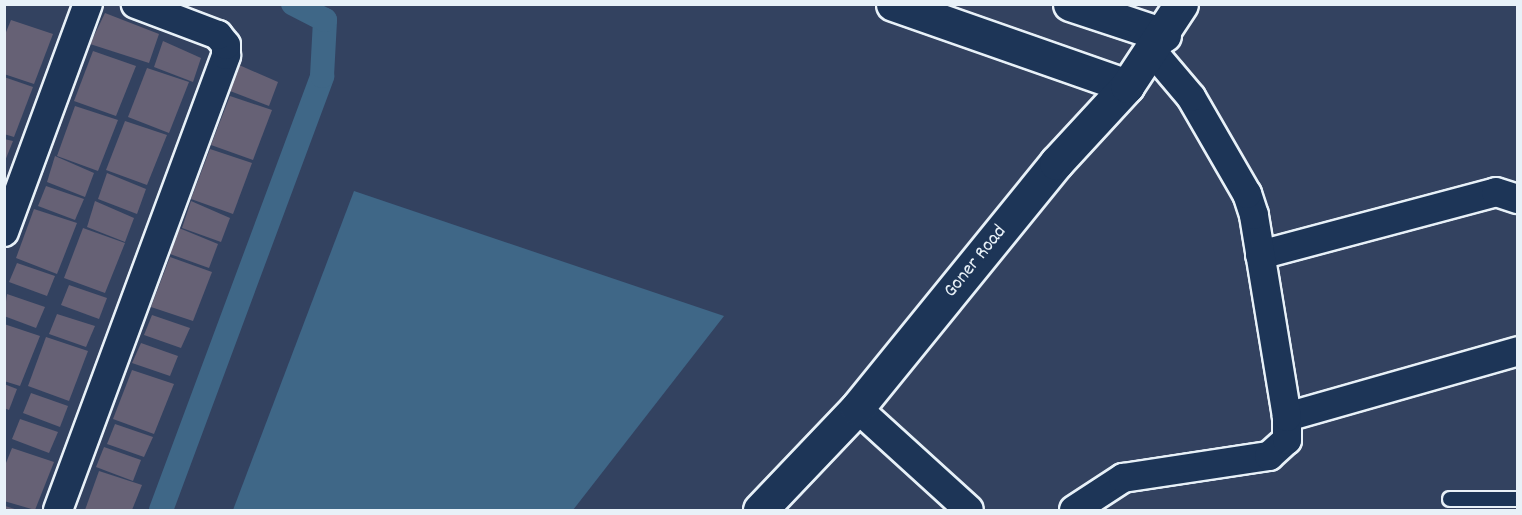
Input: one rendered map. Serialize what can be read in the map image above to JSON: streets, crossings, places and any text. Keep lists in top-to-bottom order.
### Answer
{
  "streets": {
    "street": ["Goner Road"]
  }
}
